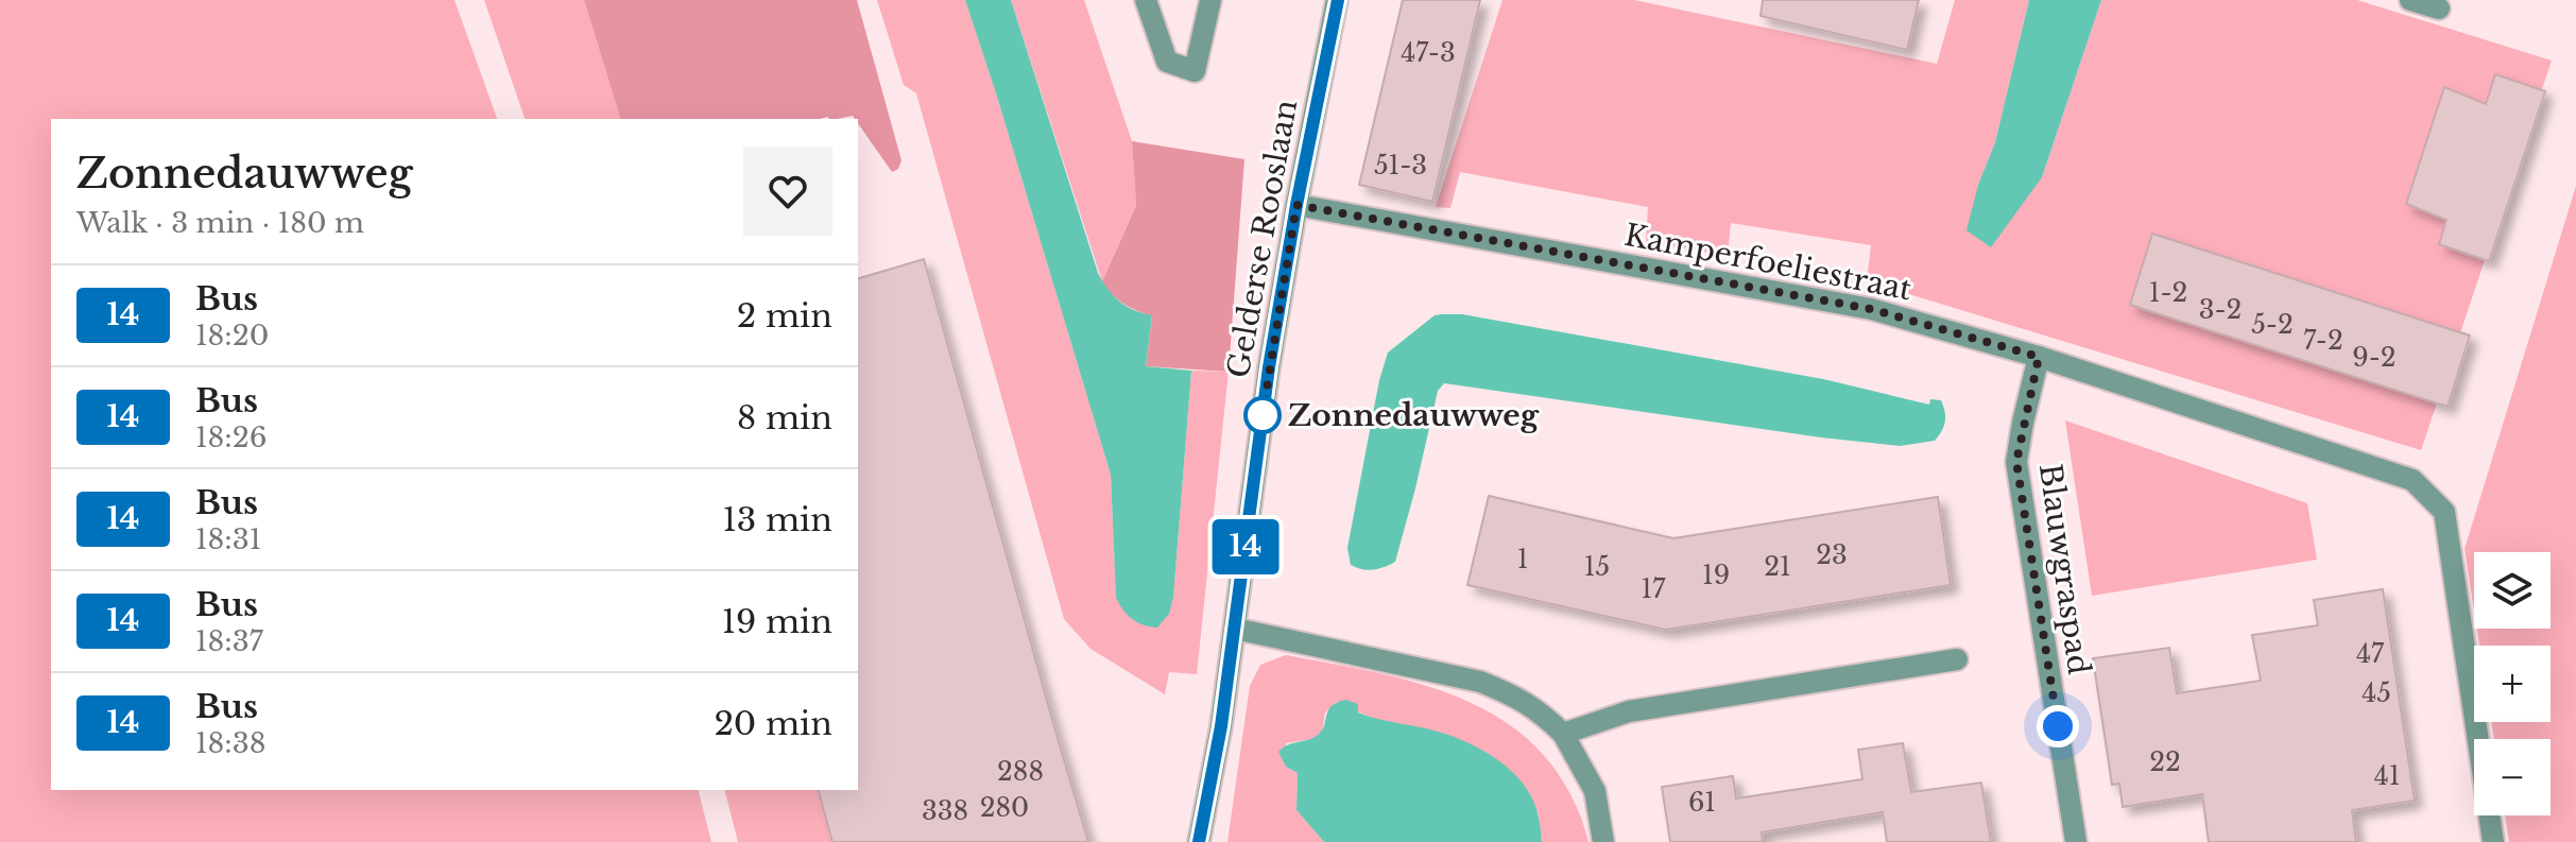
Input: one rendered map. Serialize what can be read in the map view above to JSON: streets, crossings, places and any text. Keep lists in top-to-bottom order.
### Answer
{
  "streets": {
    "street": ["Gelderse Rooslaan", "Kamperfoeliestraat", "Blauwgraspad"]
  },
  "crossings": [
    ["Gelderse Rooslaan", "Kamperfoeliestraat"],
    ["Kamperfoeliestraat", "Blauwgraspad"]
  ],
  "places": ["Zonnedauwweg"],
  "lines": ["bus line 14"],
  "house_numbers": [
    "47-3",
    "51-3",
    "1-2",
    "3-2",
    "5-2",
    "7-2",
    "9-2",
    "23",
    "1",
    "15",
    "21",
    "19",
    "17",
    "47",
    "45",
    "22",
    "288",
    "41",
    "61",
    "280",
    "338"
  ],
  "page": {
    "on_map": "14",
    "heading": ["Zonnedauwweg", "Walk · 3 min · 180 m"],
    "list": [
      {
        "mark": "14",
        "name": "Bus",
        "note": "18:20",
        "value": "2 min"
      },
      {
        "mark": "14",
        "name": "Bus",
        "note": "18:26",
        "value": "8 min"
      },
      {
        "mark": "14",
        "name": "Bus",
        "note": "18:31",
        "value": "13 min"
      },
      {
        "mark": "14",
        "name": "Bus",
        "note": "18:37",
        "value": "19 min"
      },
      {
        "mark": "14",
        "name": "Bus",
        "note": "18:38",
        "value": "20 min"
      }
    ],
    "map_buttons": ["+", "−"]
  }
}
